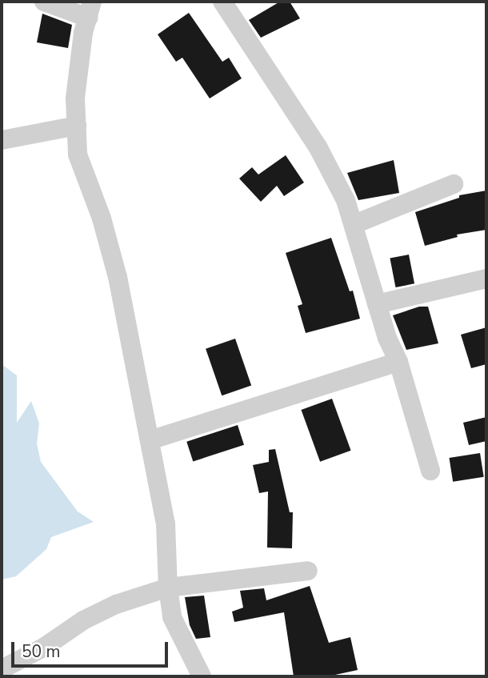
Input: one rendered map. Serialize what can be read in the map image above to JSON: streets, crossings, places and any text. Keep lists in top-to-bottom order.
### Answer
{
  "scale_bar": "50 m"
}
